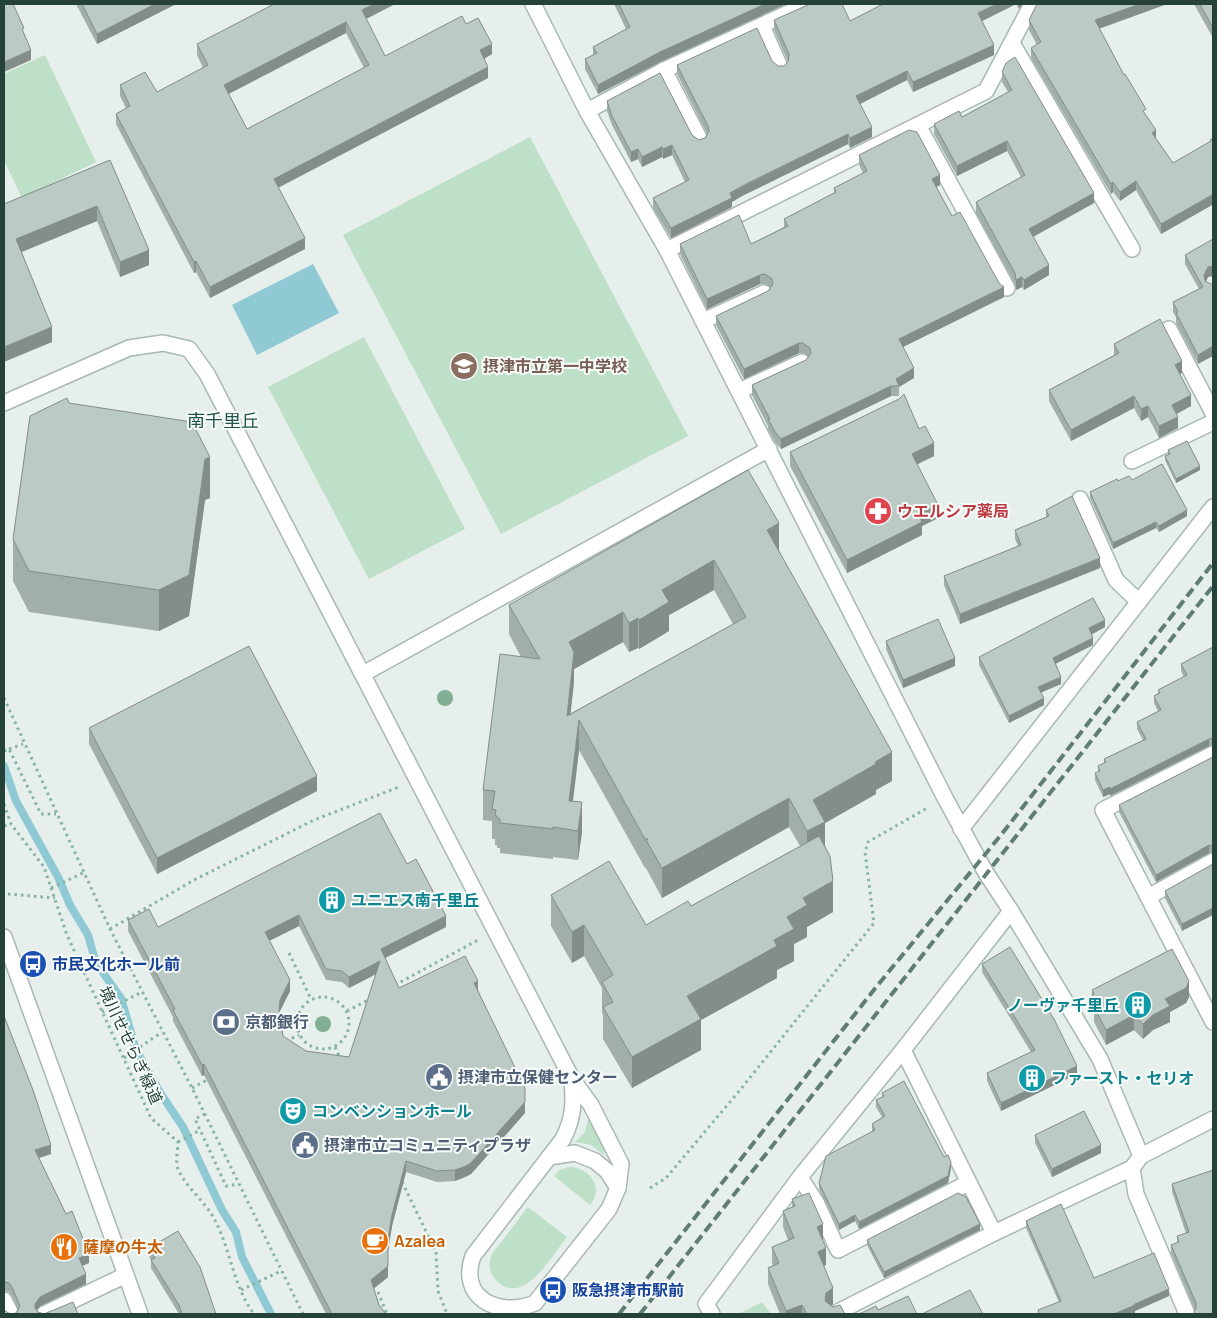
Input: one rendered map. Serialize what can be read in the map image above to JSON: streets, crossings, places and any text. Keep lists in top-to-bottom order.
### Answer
{
  "streets": {
    "path": ["境川せせらぎ緑道"]
  },
  "districts": ["南千里丘"],
  "places": {
    "school or university": ["摂津市立第一中学校"],
    "pharmacy": ["ウエルシア薬局"],
    "building": ["ユニエス南千里丘", "ノーヴァ千里丘", "ファースト・セリオ"],
    "bus stop": ["市民文化ホール前", "阪急摂津市駅前"],
    "bank": ["京都銀行"],
    "public building": ["摂津市立保健センター", "摂津市立コミュニティプラザ"],
    "theatre": ["コンベンションホール"],
    "cafe": ["Azalea"],
    "restaurant": ["薩摩の牛太"]
  }
}
